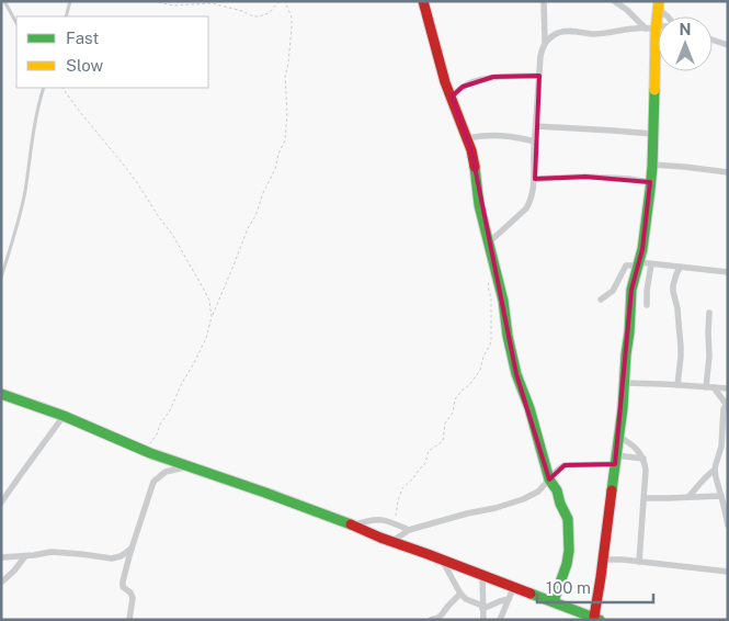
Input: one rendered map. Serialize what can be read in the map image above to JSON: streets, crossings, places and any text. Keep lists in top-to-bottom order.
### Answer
{
  "legend": ["Fast", "Slow"],
  "scale_bar": "100 m",
  "north": "top"
}
